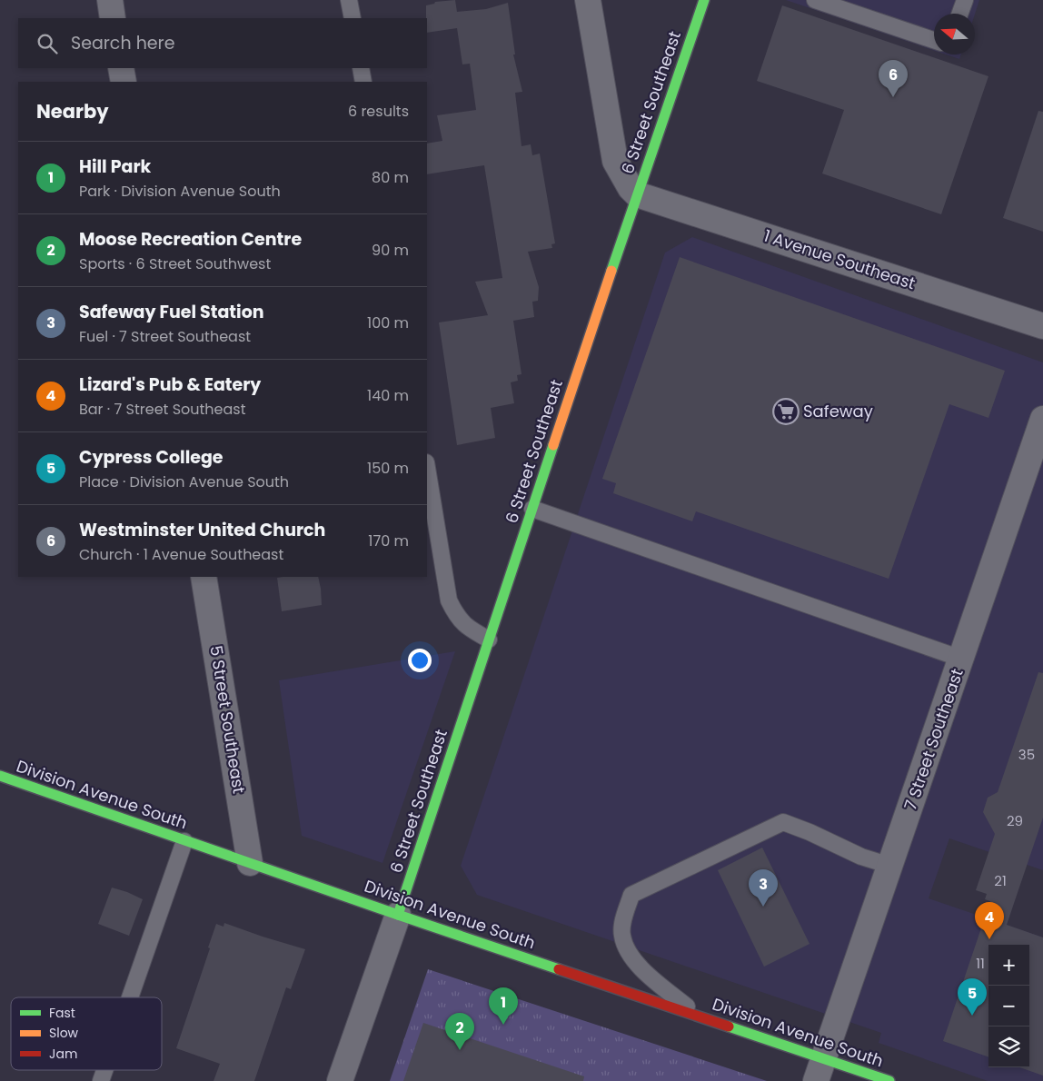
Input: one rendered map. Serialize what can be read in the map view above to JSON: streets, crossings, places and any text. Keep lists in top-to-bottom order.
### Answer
{
  "streets": {
    "street": [
      "6 Street Southeast",
      "1 Avenue Southeast",
      "5 Street Southeast",
      "7 Street Southeast",
      "Division Avenue South"
    ]
  },
  "crossings": [
    ["6 Street Southeast", "1 Avenue Southeast"],
    ["6 Street Southeast", "Division Avenue South"],
    ["5 Street Southeast", "Division Avenue South"],
    ["7 Street Southeast", "Division Avenue South"]
  ],
  "places": {
    "supermarket": ["Safeway"]
  },
  "house_numbers": [
    "35",
    "29",
    "21",
    "11"
  ],
  "legend": ["Fast", "Slow", "Jam"],
  "north": "left",
  "page": {
    "search": "Search here",
    "pins": [
      "6",
      "3",
      "4",
      "5",
      "1",
      "2"
    ],
    "heading": ["Nearby", "6 results"],
    "list": [
      {
        "mark": "1",
        "name": "Hill Park",
        "note": "Park · Division Avenue South",
        "value": "80 m"
      },
      {
        "mark": "2",
        "name": "Moose Recreation Centre",
        "note": "Sports · 6 Street Southwest",
        "value": "90 m"
      },
      {
        "mark": "3",
        "name": "Safeway Fuel Station",
        "note": "Fuel · 7 Street Southeast",
        "value": "100 m"
      },
      {
        "mark": "4",
        "name": "Lizard's Pub & Eatery",
        "note": "Bar · 7 Street Southeast",
        "value": "140 m"
      },
      {
        "mark": "5",
        "name": "Cypress College",
        "note": "Place · Division Avenue South",
        "value": "150 m"
      },
      {
        "mark": "6",
        "name": "Westminster United Church",
        "note": "Church · 1 Avenue Southeast",
        "value": "170 m"
      }
    ],
    "map_buttons": ["+", "−"]
  }
}
